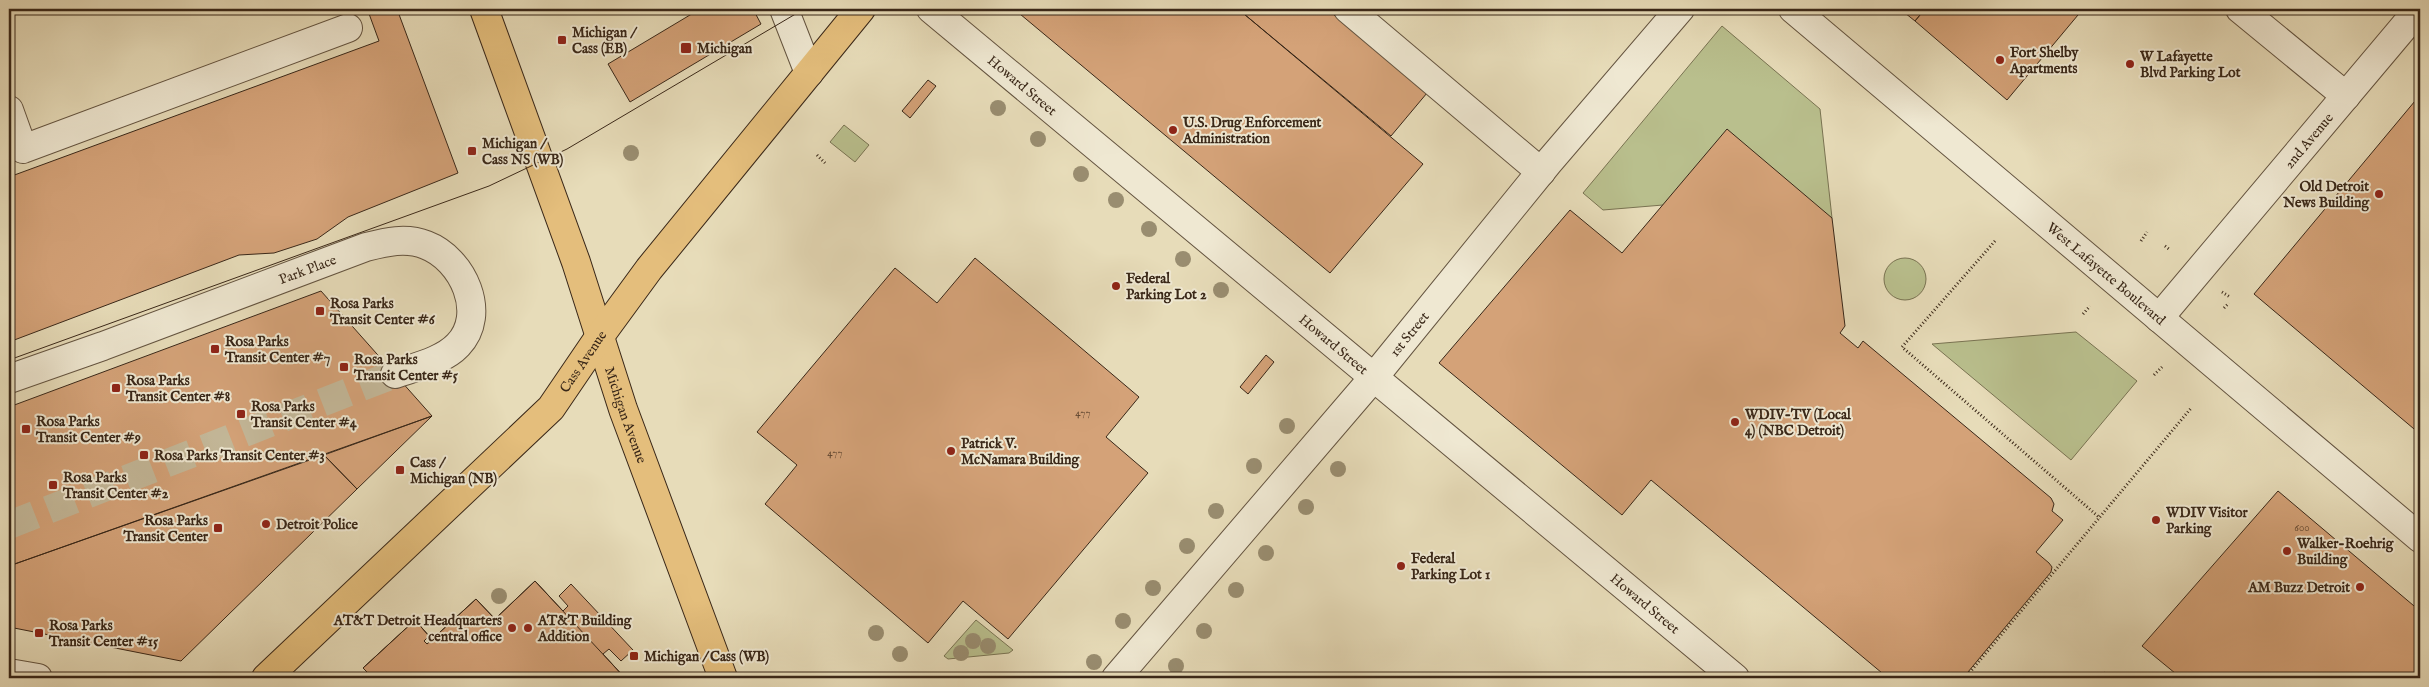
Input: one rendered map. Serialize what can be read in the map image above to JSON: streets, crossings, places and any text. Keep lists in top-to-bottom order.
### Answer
{
  "streets": {
    "main road": ["Cass Avenue", "Michigan Avenue"],
    "street": [
      "Howard Street",
      "2nd Avenue",
      "Park Place",
      "West Lafayette Boulevard",
      "1st Street"
    ]
  },
  "crossings": [
    ["Howard Street", "1st Street"],
    ["2nd Avenue", "West Lafayette Boulevard"],
    ["Cass Avenue", "Michigan Avenue"]
  ],
  "places": {
    "transit": [
      "Michigan / Cass (EB)",
      "Michigan",
      "Michigan / Cass NS (WB)",
      "Rosa Parks Transit Center #6",
      "Rosa Parks Transit Center #7",
      "Rosa Parks Transit Center #5",
      "Rosa Parks Transit Center #8",
      "Rosa Parks Transit Center #4",
      "Rosa Parks Transit Center #9",
      "Rosa Parks Transit Center #3",
      "Cass / Michigan (NB)",
      "Rosa Parks Transit Center #2",
      "Rosa Parks Transit Center",
      "Rosa Parks Transit Center #15",
      "Michigan / Cass (WB)"
    ],
    "other": [
      "Fort Shelby Apartments",
      "W Lafayette Blvd Parking Lot",
      "U.S. Drug Enforcement Administration",
      "Old Detroit News Building",
      "Federal Parking Lot 2",
      "WDIV-TV (Local 4) (NBC Detroit)",
      "Patrick V. McNamara Building",
      "WDIV Visitor Parking",
      "Detroit Police",
      "Walker-Roehrig Building",
      "Federal Parking Lot 1",
      "AM Buzz Detroit",
      "AT&T Detroit Headquarters central office",
      "AT&T Building Addition"
    ]
  },
  "house_numbers": ["477", "477", "600"]
}
